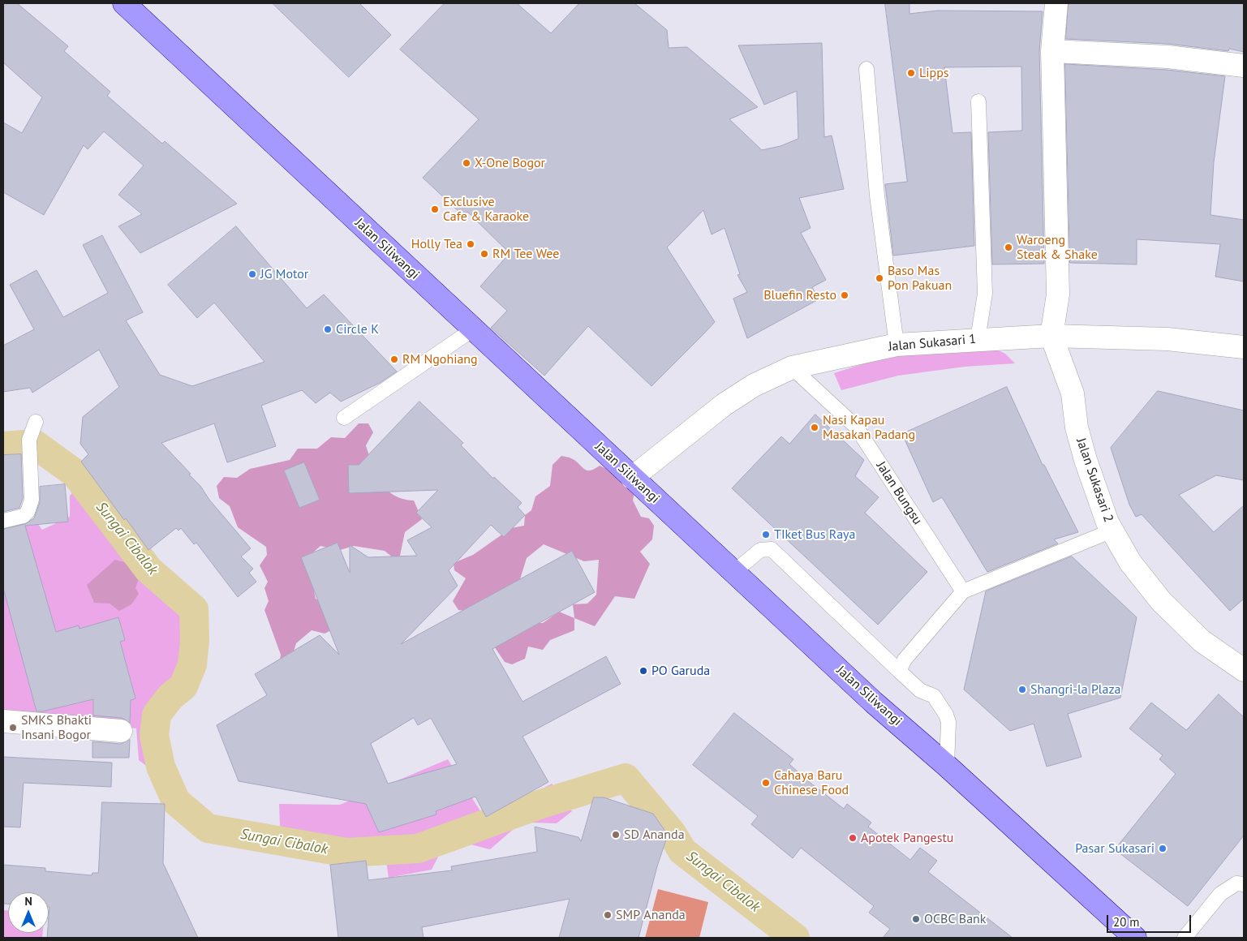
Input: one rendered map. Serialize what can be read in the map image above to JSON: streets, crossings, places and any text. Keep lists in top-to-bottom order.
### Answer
{
  "streets": {
    "main road": ["Jalan Siliwangi"],
    "street": ["Jalan Sukasari 1", "Jalan Sukasari 2"],
    "lane": ["Jalan Bungsu"]
  },
  "crossings": [
    ["Jalan Siliwangi", "Jalan Sukasari 1"],
    ["Jalan Sukasari 1", "Jalan Sukasari 2"],
    ["Jalan Sukasari 1", "Jalan Bungsu"]
  ],
  "water": ["Sungai Cibalok"],
  "places": [
    "Lipps",
    "X-One Bogor",
    "Exclusive Cafe & Karaoke",
    "Holly Tea",
    "Waroeng Steak & Shake",
    "RM Tee Wee",
    "JG Motor",
    "Baso Mas Pon Pakuan",
    "Bluefin Resto",
    "Circle K",
    "RM Ngohiang",
    "Nasi Kapau Masakan Padang",
    "TIket Bus Raya",
    "PO Garuda",
    "Shangri-la Plaza",
    "SMKS Bhakti Insani Bogor",
    "Cahaya Baru Chinese Food",
    "SD Ananda",
    "Apotek Pangestu",
    "Pasar Sukasari",
    "SMP Ananda",
    "OCBC Bank"
  ],
  "scale_bar": "20 m",
  "north": "top"
}
